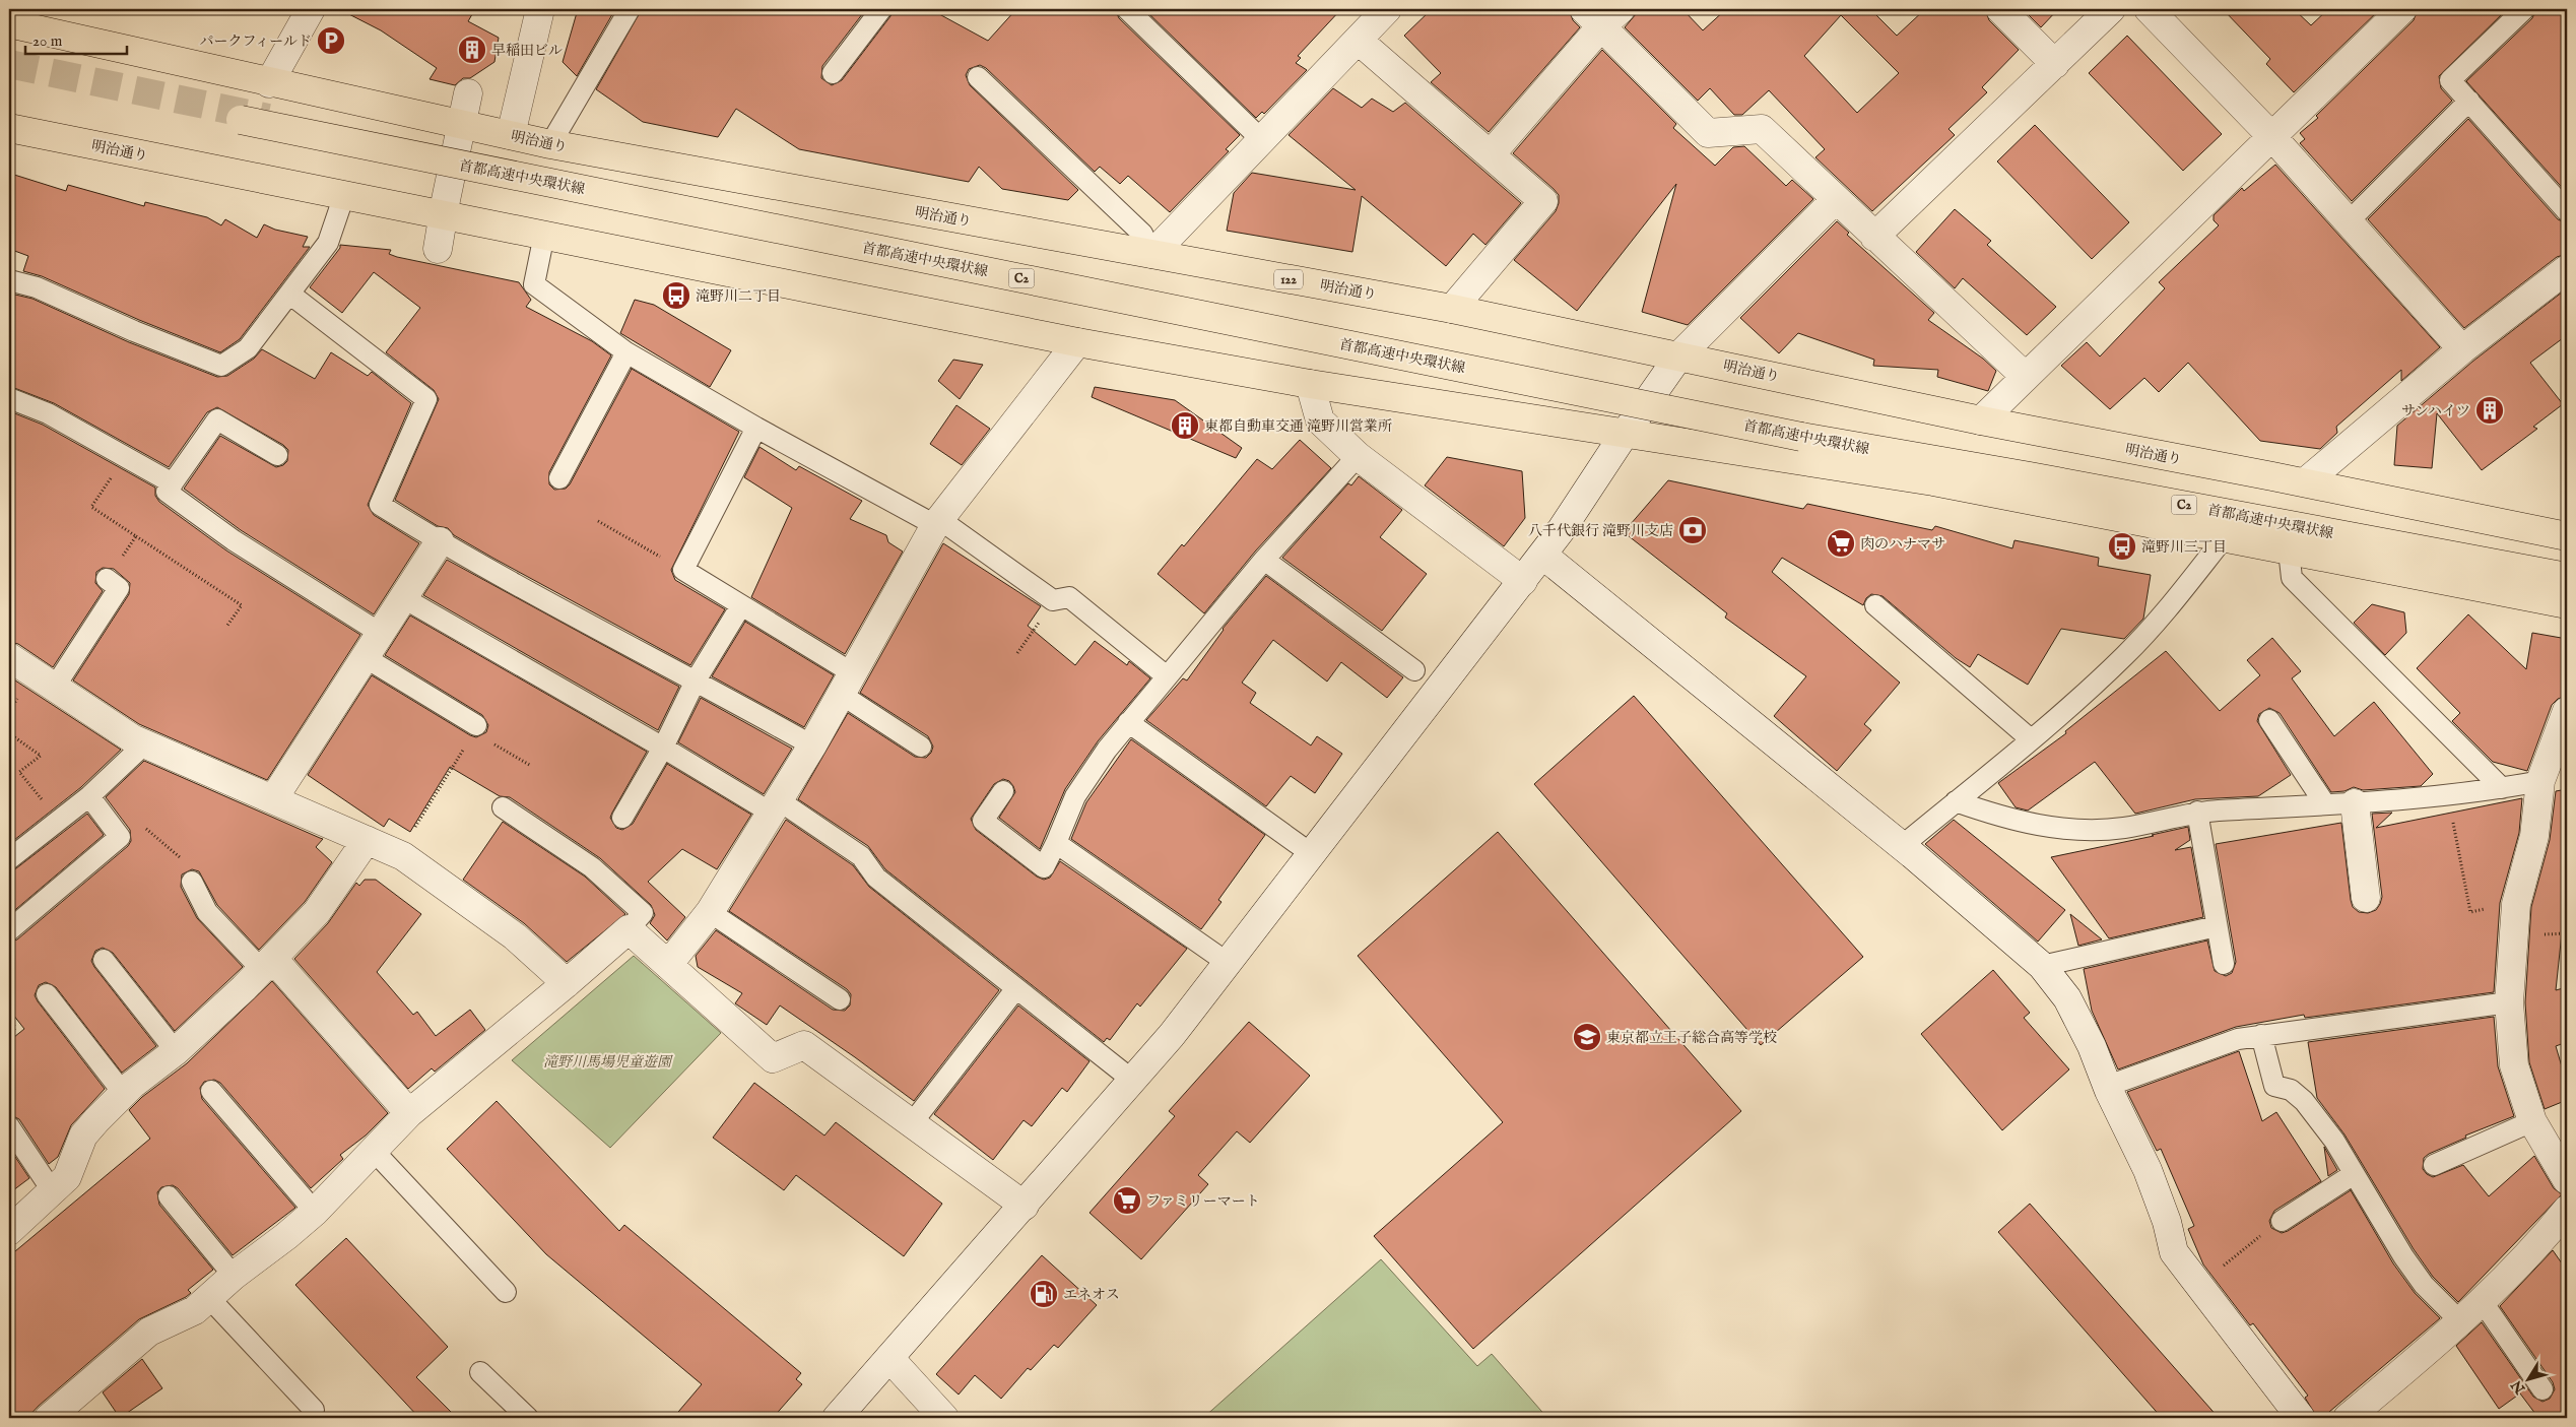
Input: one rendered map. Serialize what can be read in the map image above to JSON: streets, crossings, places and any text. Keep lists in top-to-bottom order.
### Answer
{
  "streets": {
    "highway": [
      "明治通り",
      "首都高速中央環状線",
      "C2",
      "122"
    ]
  },
  "parks": ["滝野川馬場児童遊園"],
  "places": {
    "parking": ["パークフィールド"],
    "building": ["早稲田ビル", "サンハイツ", "東都自動車交通 滝野川営業所"],
    "bus stop": ["滝野川二丁目", "滝野川三丁目"],
    "bank": ["八千代銀行 滝野川支店"],
    "supermarket": ["肉のハナマサ", "ファミリーマート"],
    "school or university": ["東京都立王子総合高等学校"],
    "fuel station": ["エネオス"]
  },
  "scale_bar": "20 m",
  "north": "bottom left"
}
